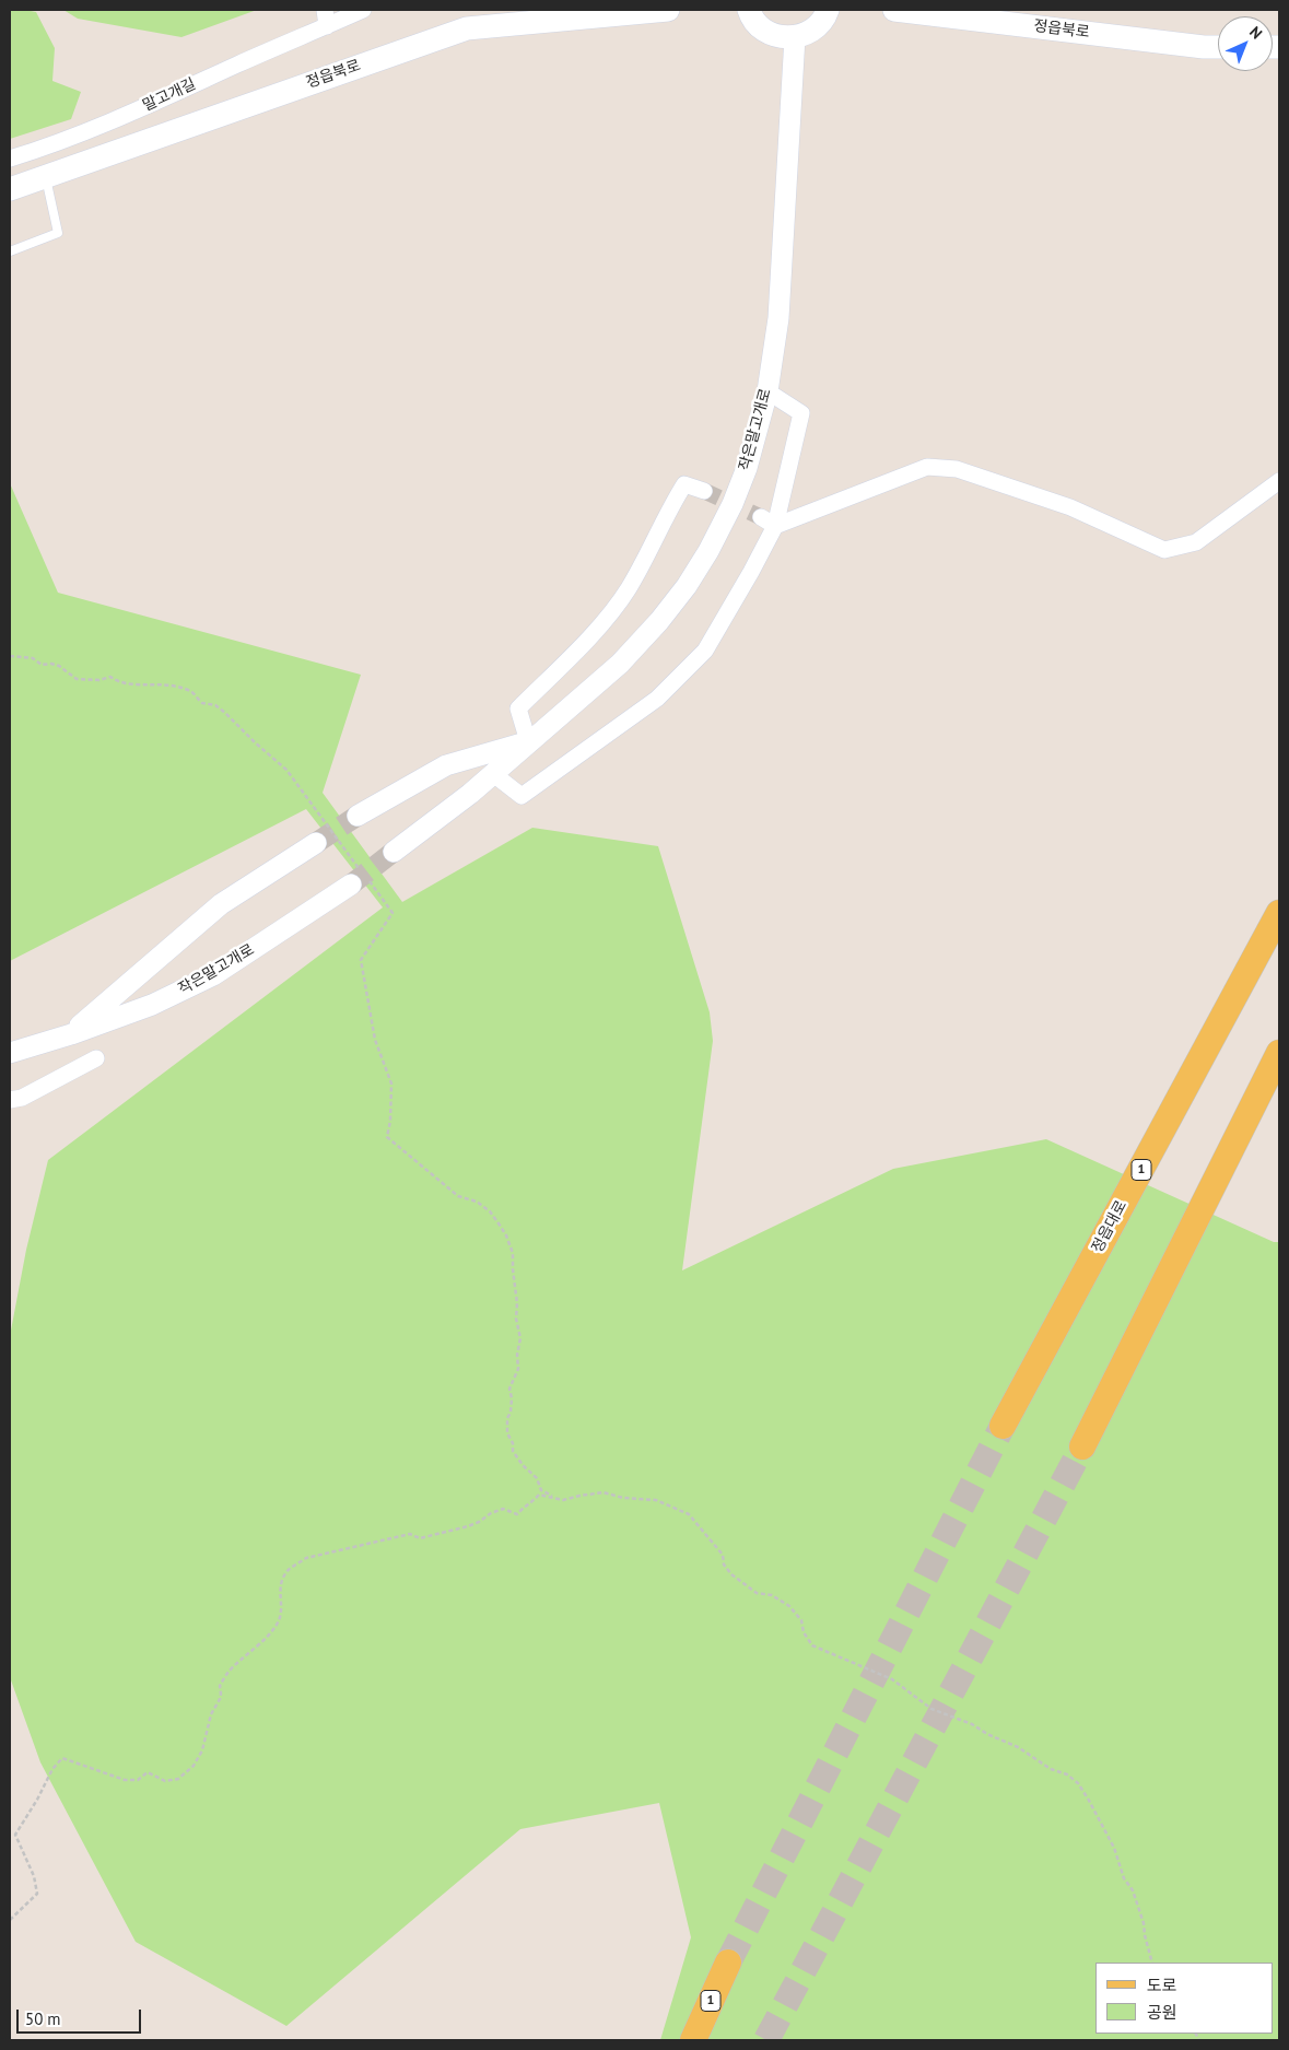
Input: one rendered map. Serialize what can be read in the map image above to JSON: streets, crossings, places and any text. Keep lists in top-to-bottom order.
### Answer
{
  "streets": {
    "main road": ["정읍북로", "1", "정읍대로"],
    "street": ["말고개길", "작은말고개로"]
  },
  "legend": ["도로", "공원"],
  "scale_bar": "50 m",
  "north": "top right"
}
